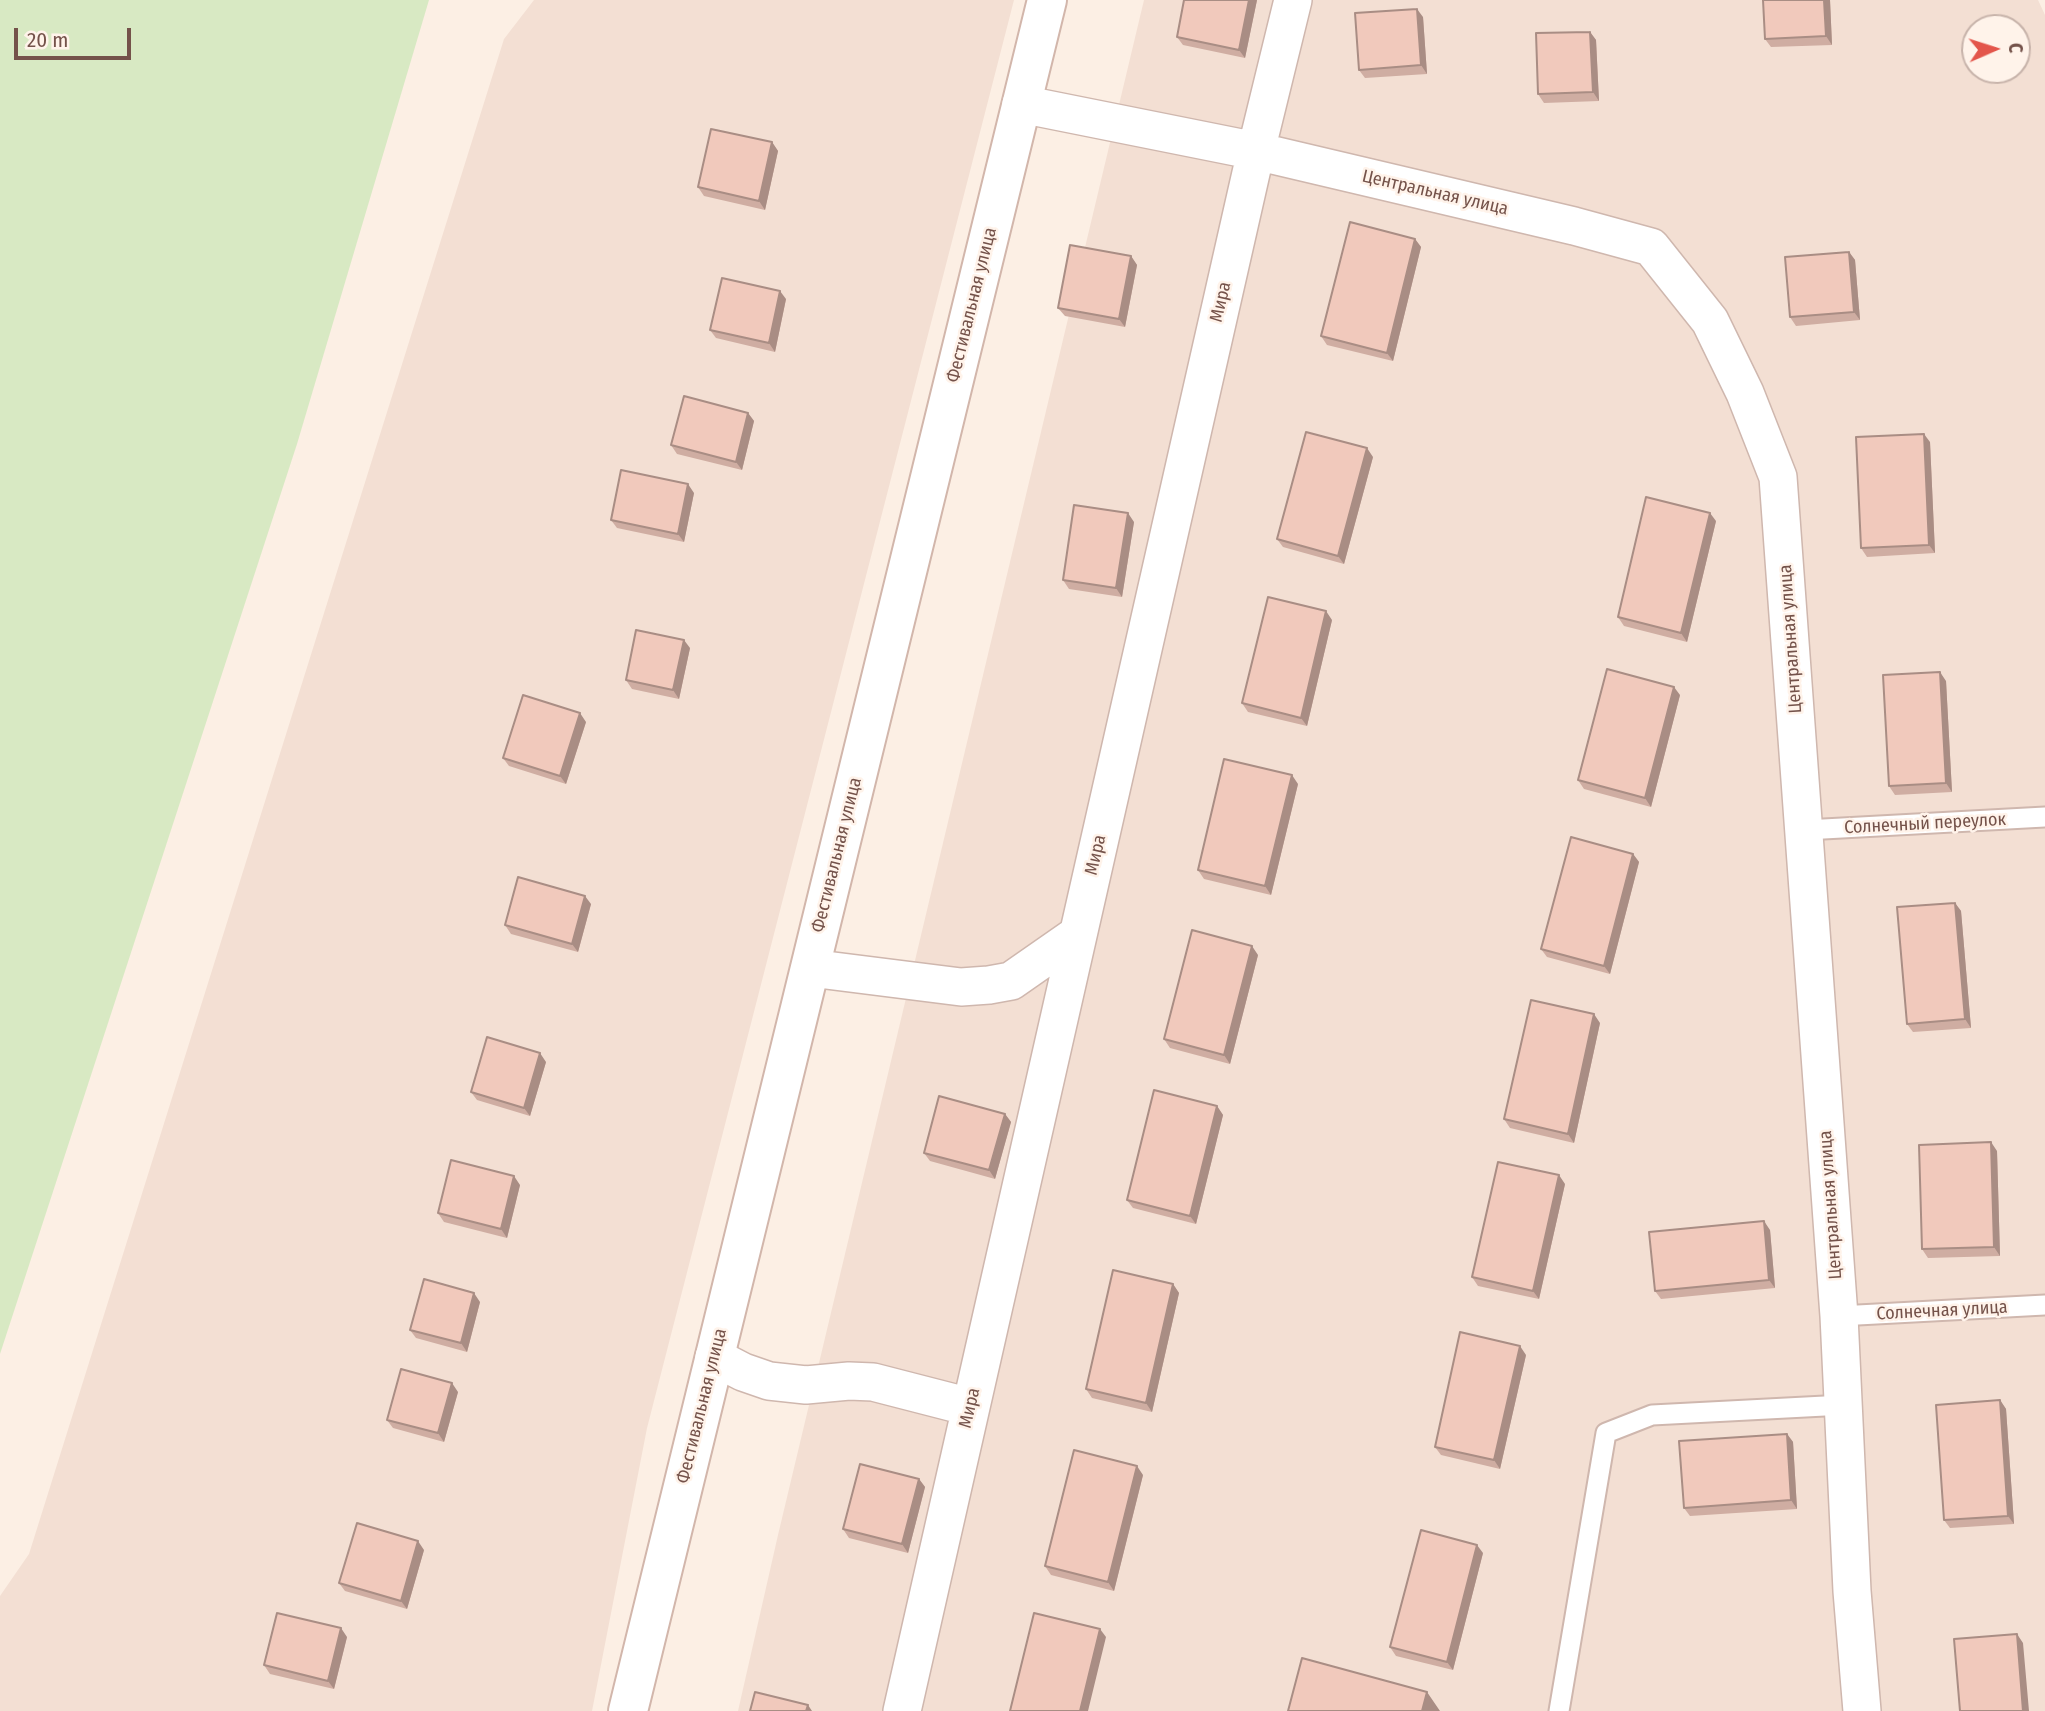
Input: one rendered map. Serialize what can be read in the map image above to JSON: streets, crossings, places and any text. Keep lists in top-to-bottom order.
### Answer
{
  "streets": {
    "street": ["Центральная улица", "Мира", "Фестивальная улица"],
    "lane": ["Солнечный переулок", "Солнечная улица"]
  },
  "crossings": [
    ["Центральная улица", "Мира"],
    ["Центральная улица", "Фестивальная улица"],
    ["Центральная улица", "Солнечный переулок"],
    ["Центральная улица", "Солнечная улица"]
  ],
  "scale_bar": "20 m",
  "north": "right"
}
